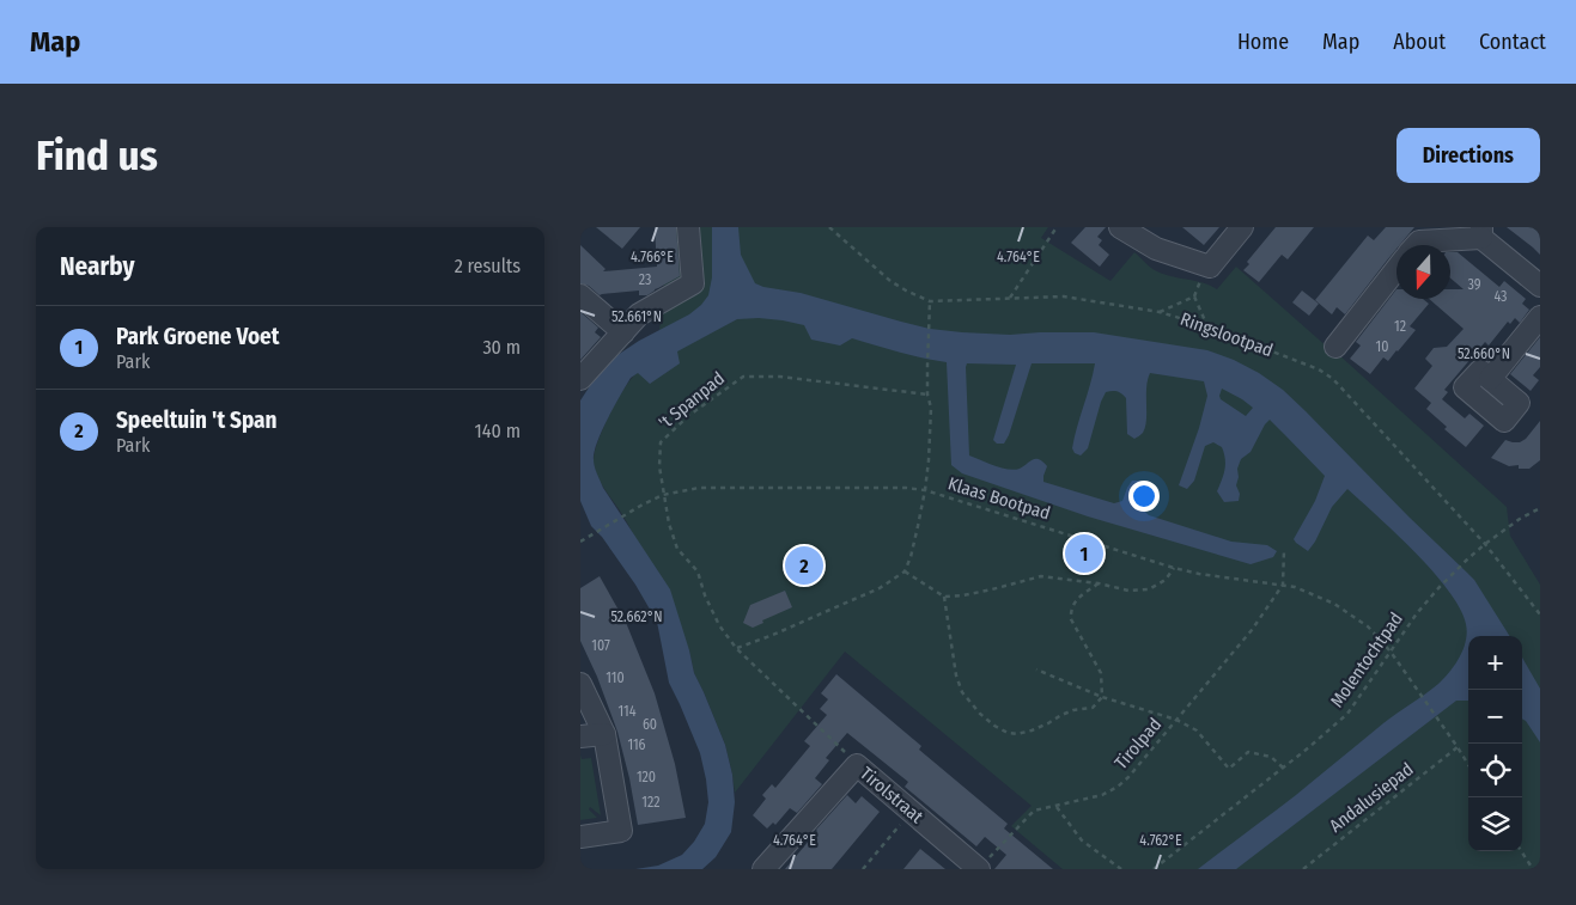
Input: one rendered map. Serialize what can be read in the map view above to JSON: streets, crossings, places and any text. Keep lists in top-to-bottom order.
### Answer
{
  "streets": {
    "street": ["Tirolstraat"],
    "path": [
      "Ringslootpad",
      "'t Spanpad",
      "Klaas Bootpad",
      "Molentochtpad",
      "Tirolpad",
      "Andalusiepad"
    ]
  },
  "crossings": [
    ["Ringslootpad", "Molentochtpad"],
    ["'t Spanpad", "Klaas Bootpad"],
    ["'t Spanpad", "Tirolstraat"],
    ["Klaas Bootpad", "Molentochtpad"],
    ["Klaas Bootpad", "Tirolpad"],
    ["Klaas Bootpad", "Andalusiepad"],
    ["Tirolpad", "Tirolstraat"]
  ],
  "house_numbers": [
    "23",
    "39",
    "43",
    "12",
    "10",
    "107",
    "110",
    "114",
    "60",
    "116",
    "120",
    "122"
  ],
  "north": "bottom",
  "page": {
    "header": "Map",
    "nav": [
      "Home",
      "Map",
      "About",
      "Contact"
    ],
    "buttons": "Directions",
    "title": "Find us",
    "heading": ["Nearby", "2 results"],
    "list": [
      {
        "mark": "1",
        "name": "Park Groene Voet",
        "note": "Park",
        "value": "30 m"
      },
      {
        "mark": "2",
        "name": "Speeltuin 't Span",
        "note": "Park",
        "value": "140 m"
      }
    ],
    "pins": ["1", "2"],
    "map_buttons": ["+", "−"]
  },
  "coordinates": [
    "4.766°E",
    "4.764°E",
    "52.661°N",
    "52.660°N",
    "52.662°N",
    "4.762°E"
  ]
}
